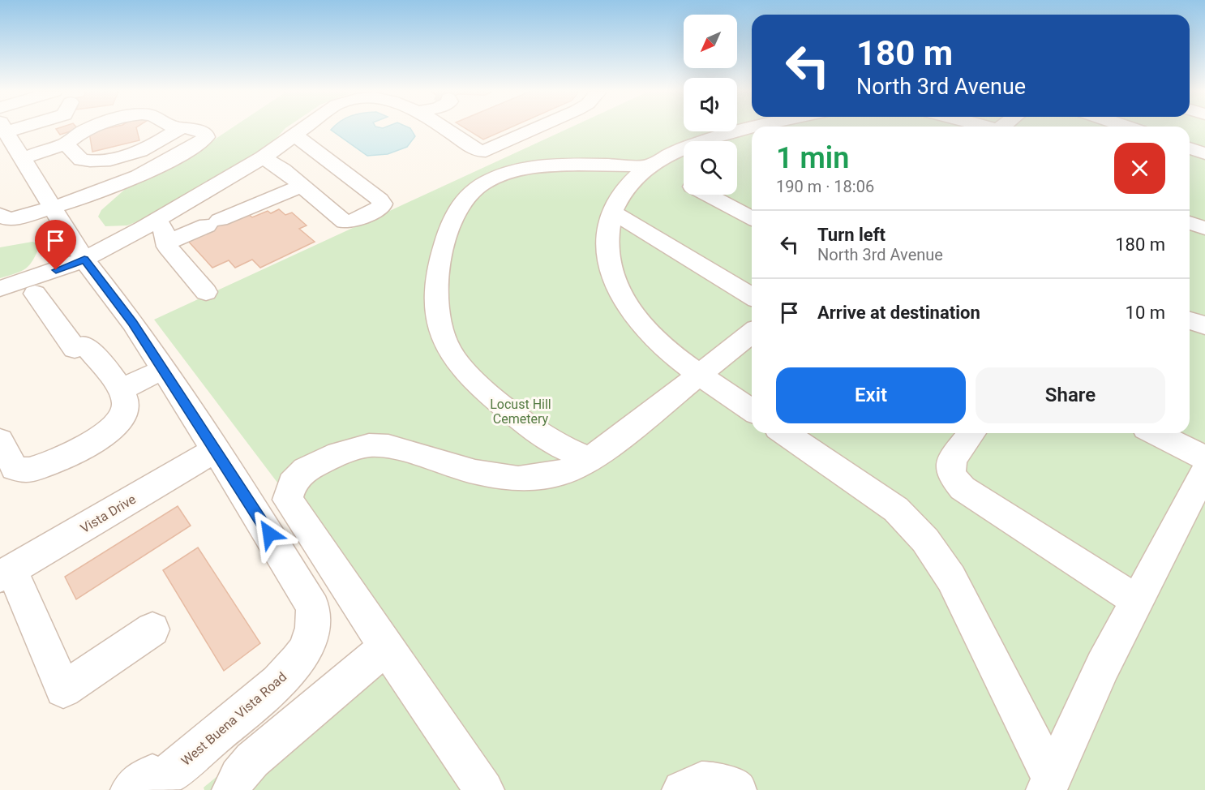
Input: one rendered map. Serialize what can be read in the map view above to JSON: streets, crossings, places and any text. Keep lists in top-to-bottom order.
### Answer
{
  "streets": {
    "street": ["Vista Drive", "West Buena Vista Road"]
  },
  "crossings": [
    ["Vista Drive", "West Buena Vista Road"]
  ],
  "parks": ["Locust Hill Cemetery"],
  "north": "bottom left",
  "page": {
    "turn": ["180 m", "North 3rd Avenue"],
    "heading": ["1 min", "190 m · 18:06"],
    "list": [
      {
        "name": "Turn left",
        "note": "North 3rd Avenue",
        "value": "180 m"
      },
      {
        "name": "Arrive at destination",
        "value": "10 m"
      }
    ],
    "buttons": ["Exit", "Share"]
  }
}
